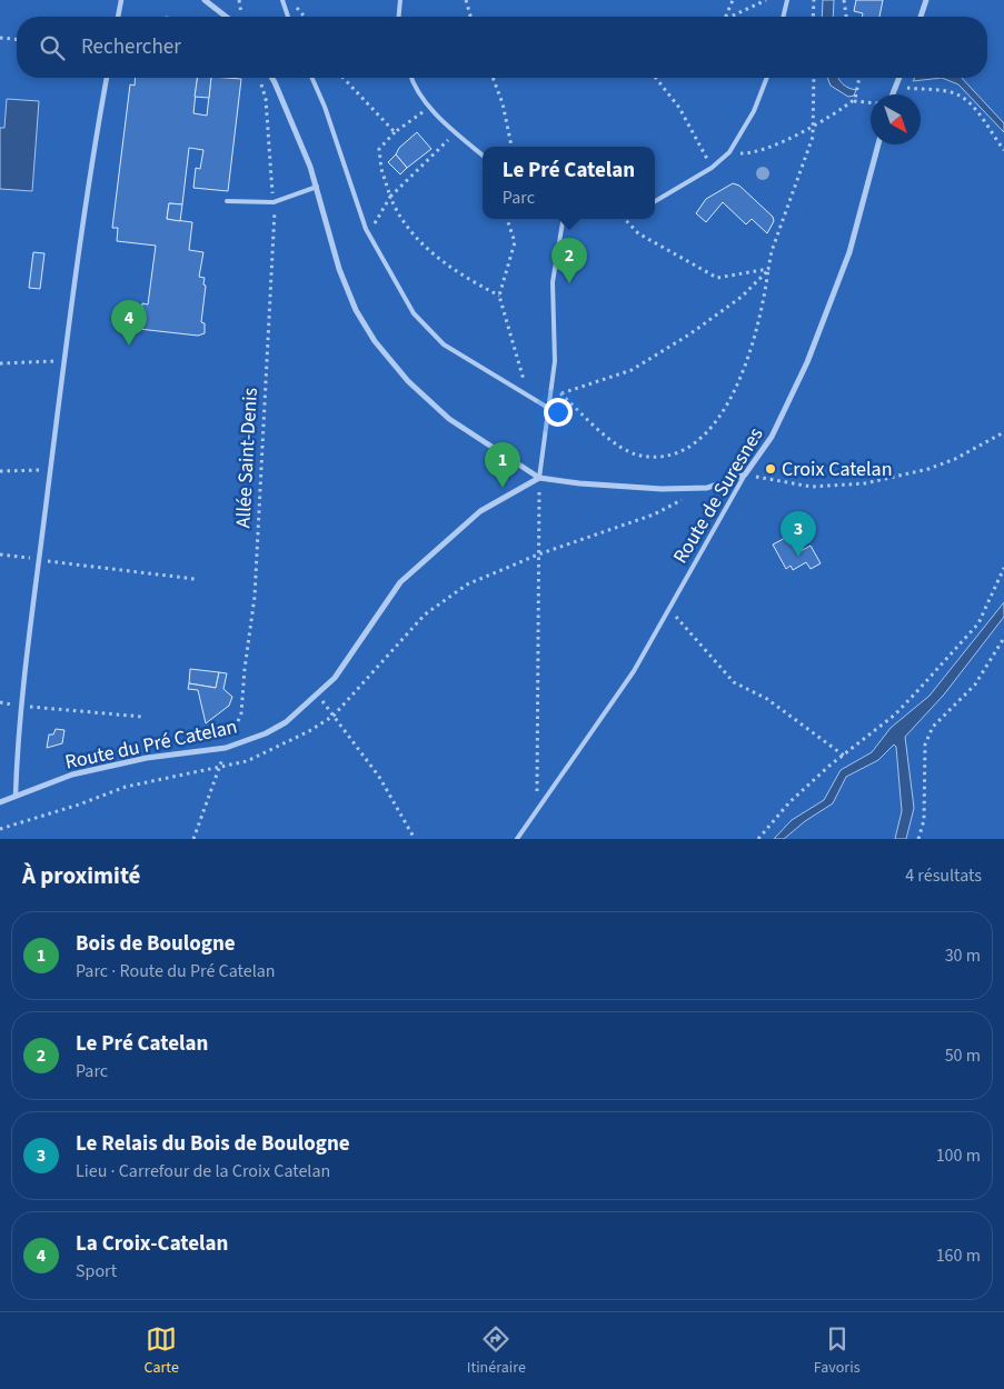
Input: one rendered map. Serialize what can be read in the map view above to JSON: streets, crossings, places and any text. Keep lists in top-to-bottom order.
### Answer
{
  "streets": {
    "street": ["Route de Suresnes", "Route du Pré Catelan"],
    "path": ["Allée Saint-Denis"]
  },
  "crossings": [
    ["Allée Saint-Denis", "Route du Pré Catelan"]
  ],
  "places": ["Croix Catelan"],
  "north": "bottom right",
  "page": {
    "search": "Rechercher",
    "popup": ["Le Pré Catelan", "Parc"],
    "pins": [
      "2",
      "4",
      "1",
      "3"
    ],
    "heading": ["À proximité", "4 résultats"],
    "list": [
      {
        "mark": "1",
        "name": "Bois de Boulogne",
        "note": "Parc · Route du Pré Catelan",
        "value": "30 m"
      },
      {
        "mark": "2",
        "name": "Le Pré Catelan",
        "note": "Parc",
        "value": "50 m"
      },
      {
        "mark": "3",
        "name": "Le Relais du Bois de Boulogne",
        "note": "Lieu · Carrefour de la Croix Catelan",
        "value": "100 m"
      },
      {
        "mark": "4",
        "name": "La Croix-Catelan",
        "note": "Sport",
        "value": "160 m"
      }
    ],
    "nav": ["Carte", "Itinéraire", "Favoris"]
  }
}
